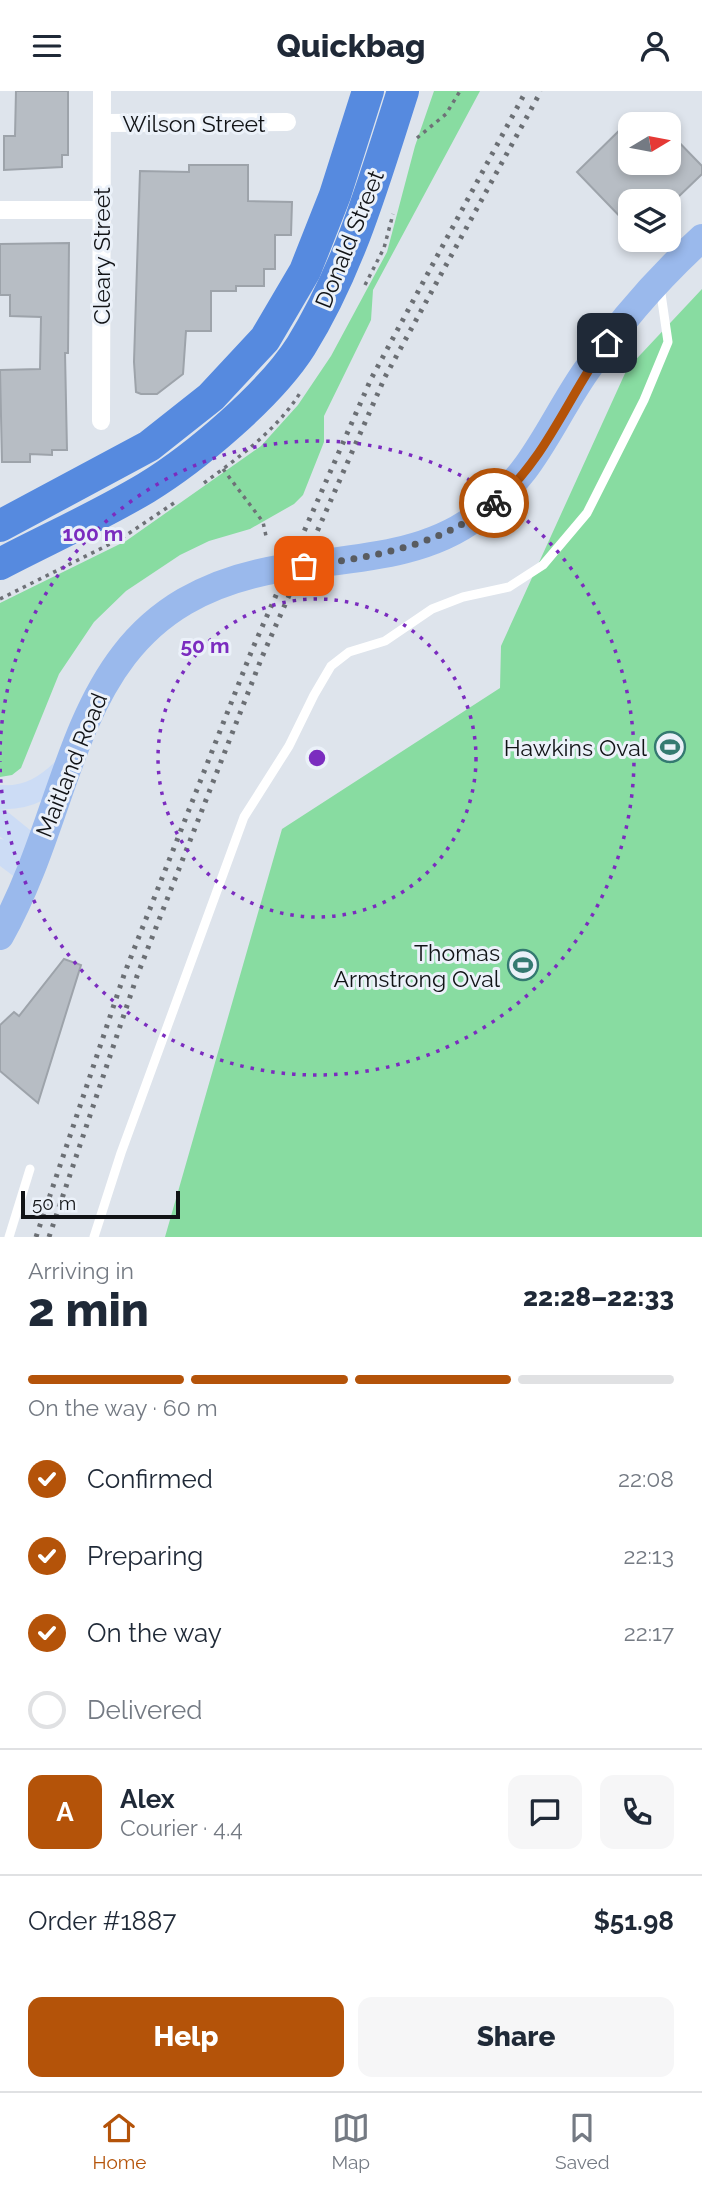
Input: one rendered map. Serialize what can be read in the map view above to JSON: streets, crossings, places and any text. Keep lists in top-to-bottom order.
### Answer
{
  "streets": {
    "highway": ["Donald Street"],
    "main road": ["Maitland Road"],
    "street": ["Wilson Street", "Cleary Street"]
  },
  "crossings": [
    ["Wilson Street", "Cleary Street"]
  ],
  "places": {
    "sports": ["Hawkins Oval", "Thomas Armstrong Oval"]
  },
  "scale_bar": "50 m",
  "north": "right",
  "page": {
    "header": "Quickbag",
    "scale": "50 m",
    "heading": ["2 min", "Arriving in", "22:28–22:33"],
    "panel": [
      "Alex",
      "Courier · 4.4",
      "Order #1887",
      "$51.98"
    ],
    "bar": "On the way · 60 m",
    "list": [
      ["Confirmed", "22:08"],
      ["Preparing", "22:13"],
      ["On the way", "22:17"],
      "Delivered"
    ],
    "round": "A",
    "buttons": ["Help", "Share"],
    "tabs": ["Home", "Map", "Saved"]
  },
  "rings": ["100 m", "50 m"]
}
